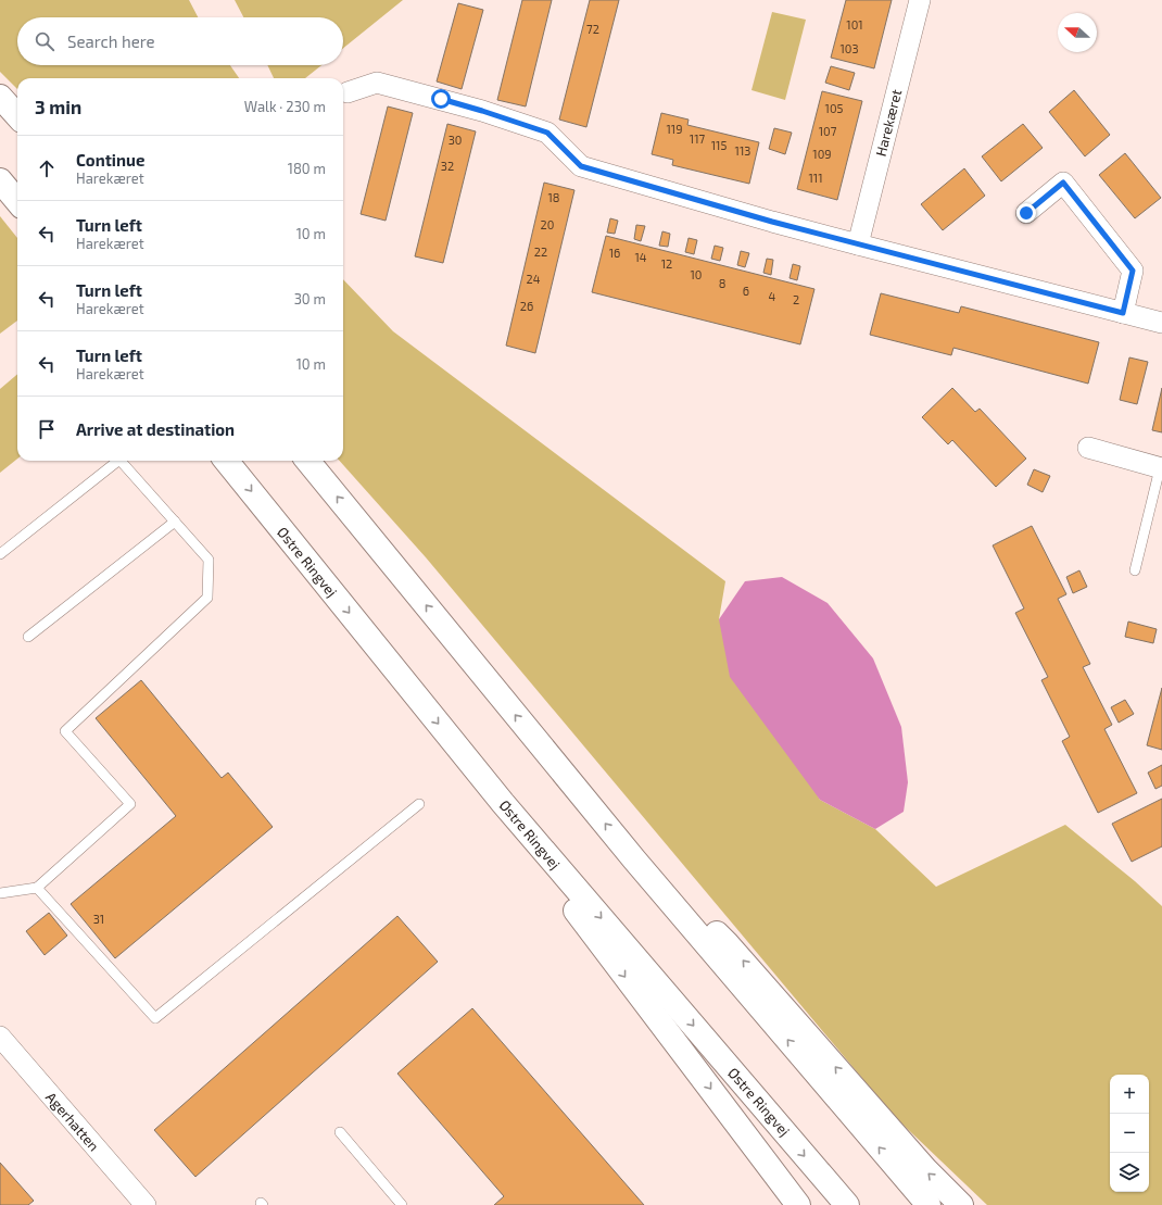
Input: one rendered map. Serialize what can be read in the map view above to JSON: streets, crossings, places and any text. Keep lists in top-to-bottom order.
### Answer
{
  "streets": {
    "main road": ["Østre Ringvej"],
    "street": ["Harekæret", "Agerhatten"]
  },
  "house_numbers": [
    "101",
    "72",
    "103",
    "105",
    "119",
    "107",
    "117",
    "30",
    "115",
    "113",
    "109",
    "32",
    "111",
    "18",
    "20",
    "22",
    "16",
    "14",
    "12",
    "10",
    "24",
    "8",
    "6",
    "4",
    "2",
    "26",
    "31"
  ],
  "north": "left",
  "page": {
    "search": "Search here",
    "heading": ["3 min", "Walk · 230 m"],
    "list": [
      ["Continue", "Harekæret", "180 m"],
      ["Turn left", "Harekæret", "10 m"],
      ["Turn left", "Harekæret", "30 m"],
      ["Turn left", "Harekæret", "10 m"],
      "Arrive at destination"
    ],
    "map_buttons": ["+", "−"]
  }
}
